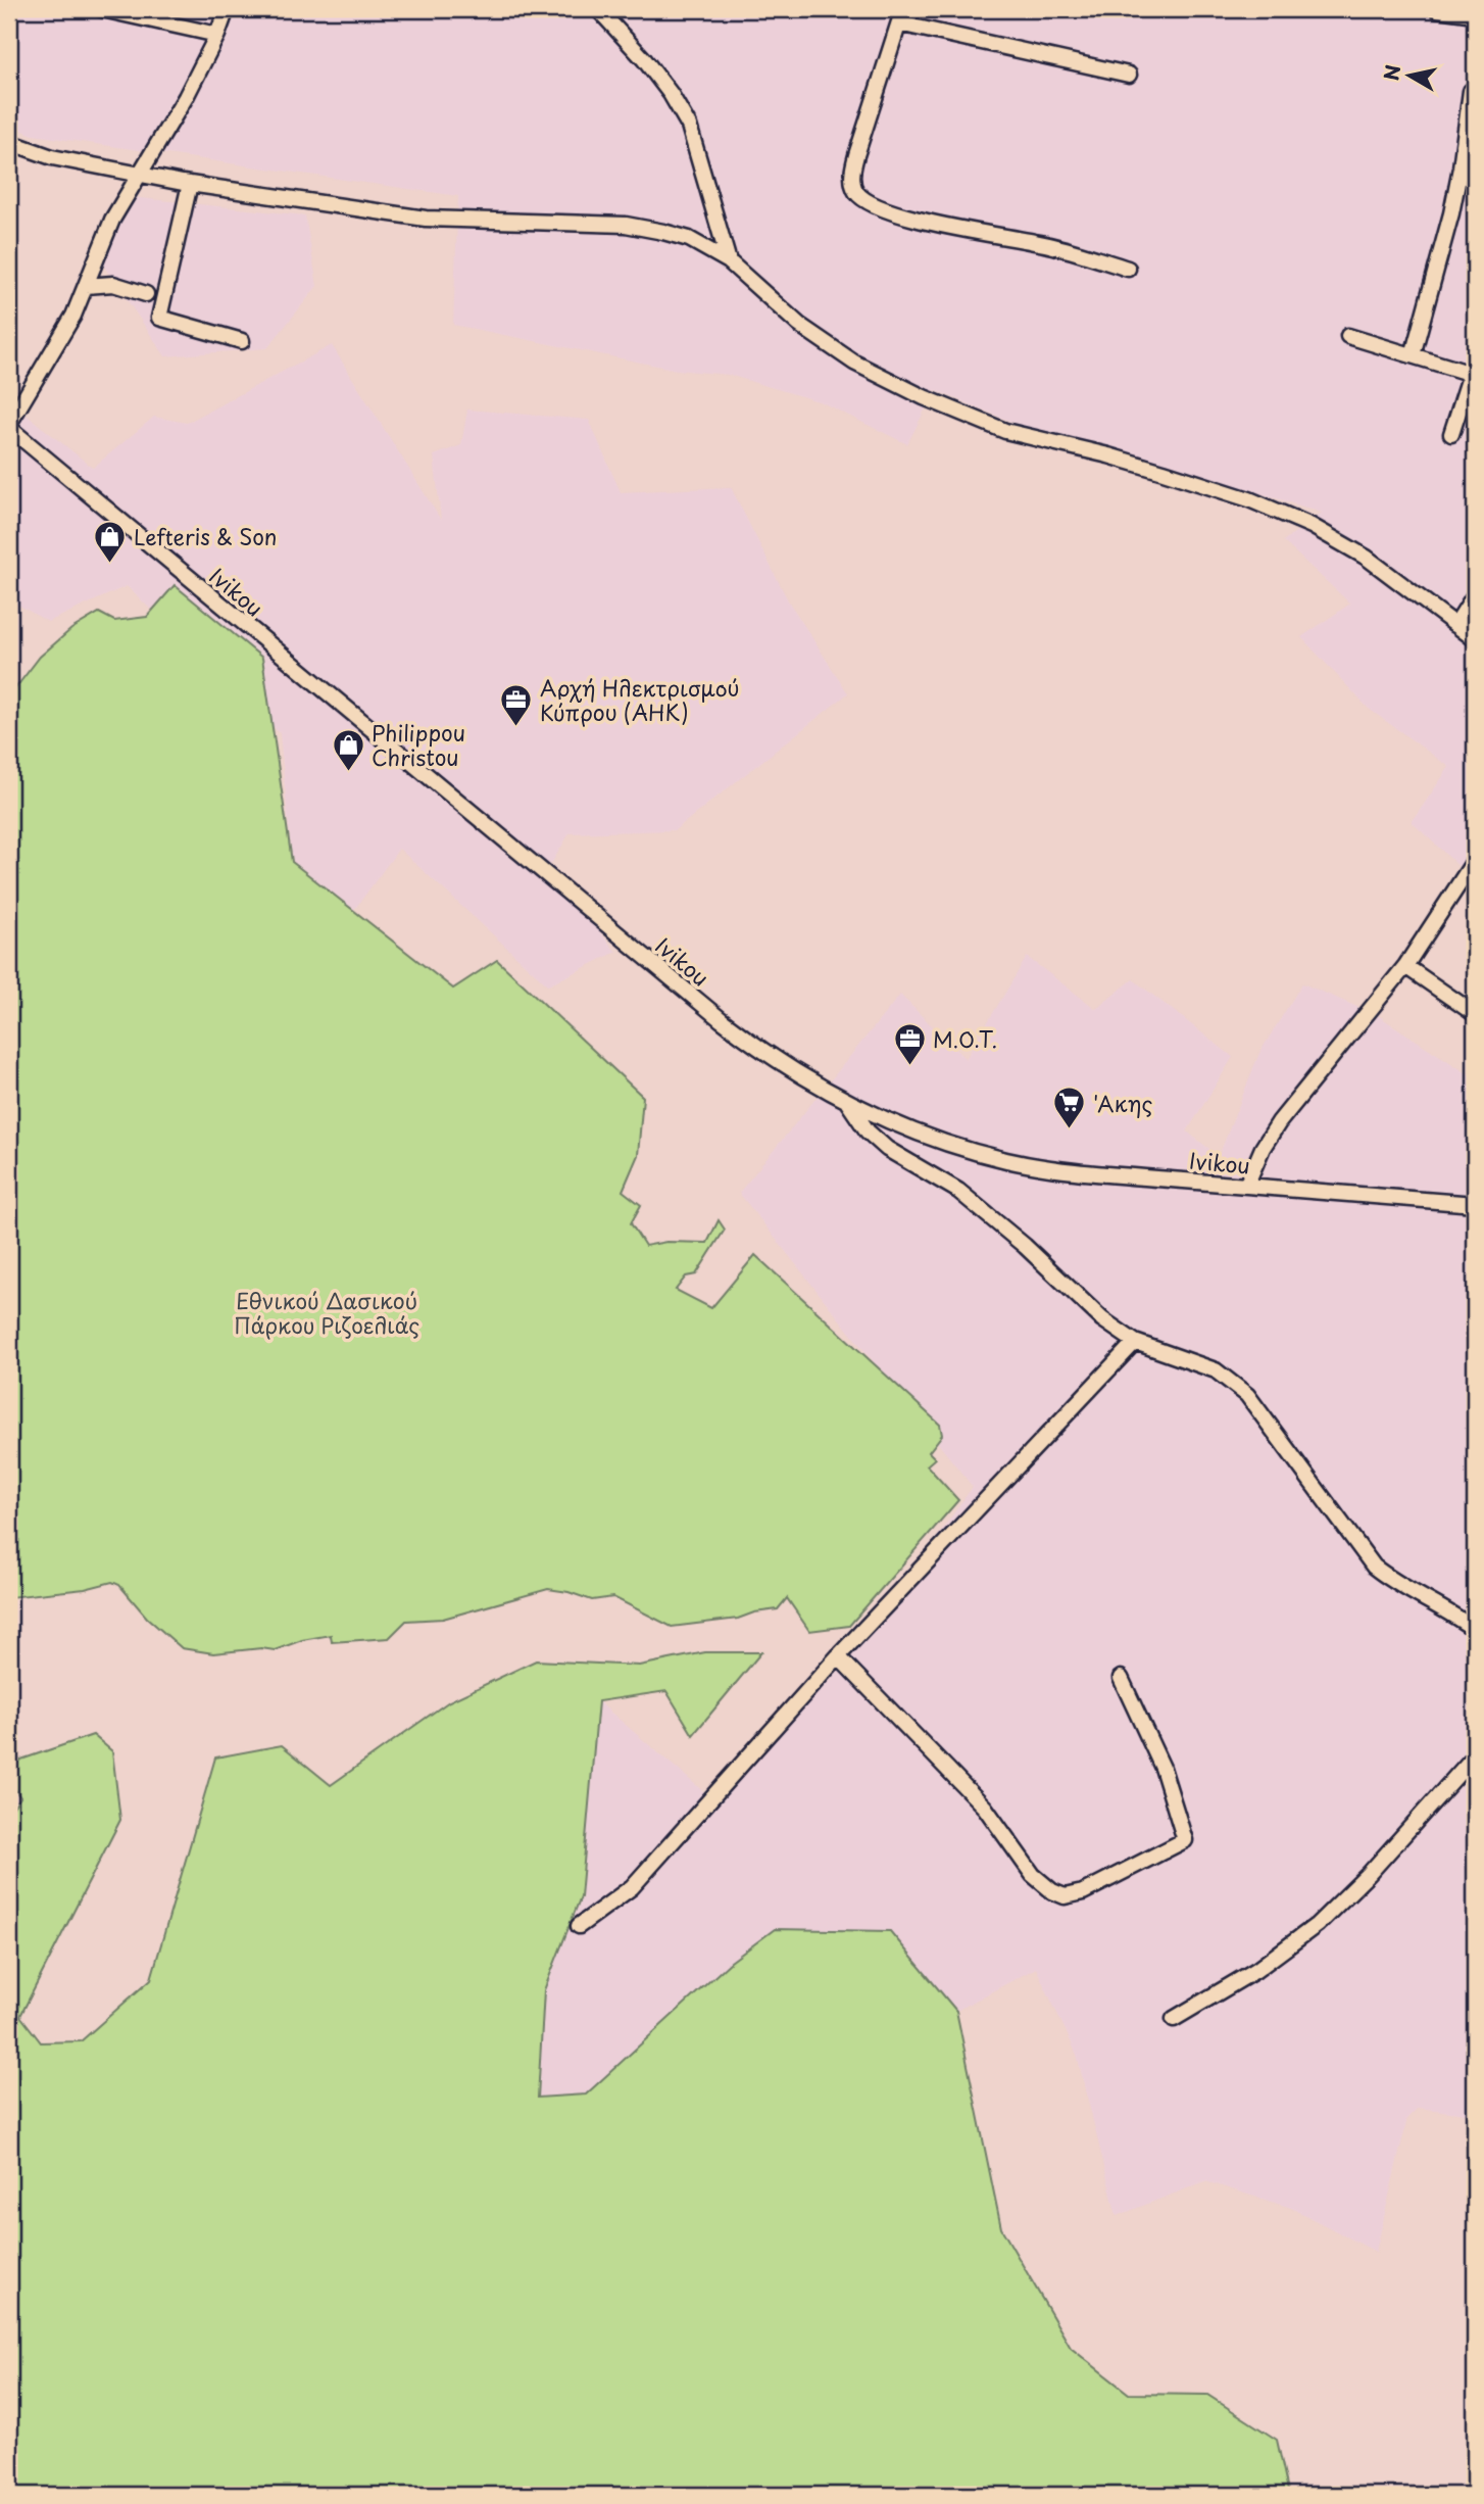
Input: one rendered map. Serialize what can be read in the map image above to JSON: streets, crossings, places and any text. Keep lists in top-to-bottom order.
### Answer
{
  "streets": {
    "street": ["Ivikou"]
  },
  "parks": ["Εθνικού Δασικού Πάρκου Ριζοελιάς"],
  "places": {
    "shop": ["Lefteris & Son", "Philippou Christou"],
    "office": ["Αρχή Ηλεκτρισμού Κύπρου (ΑΗΚ)", "M.O.T."],
    "supermarket": ["'Ακης"]
  },
  "north": "left"
}
